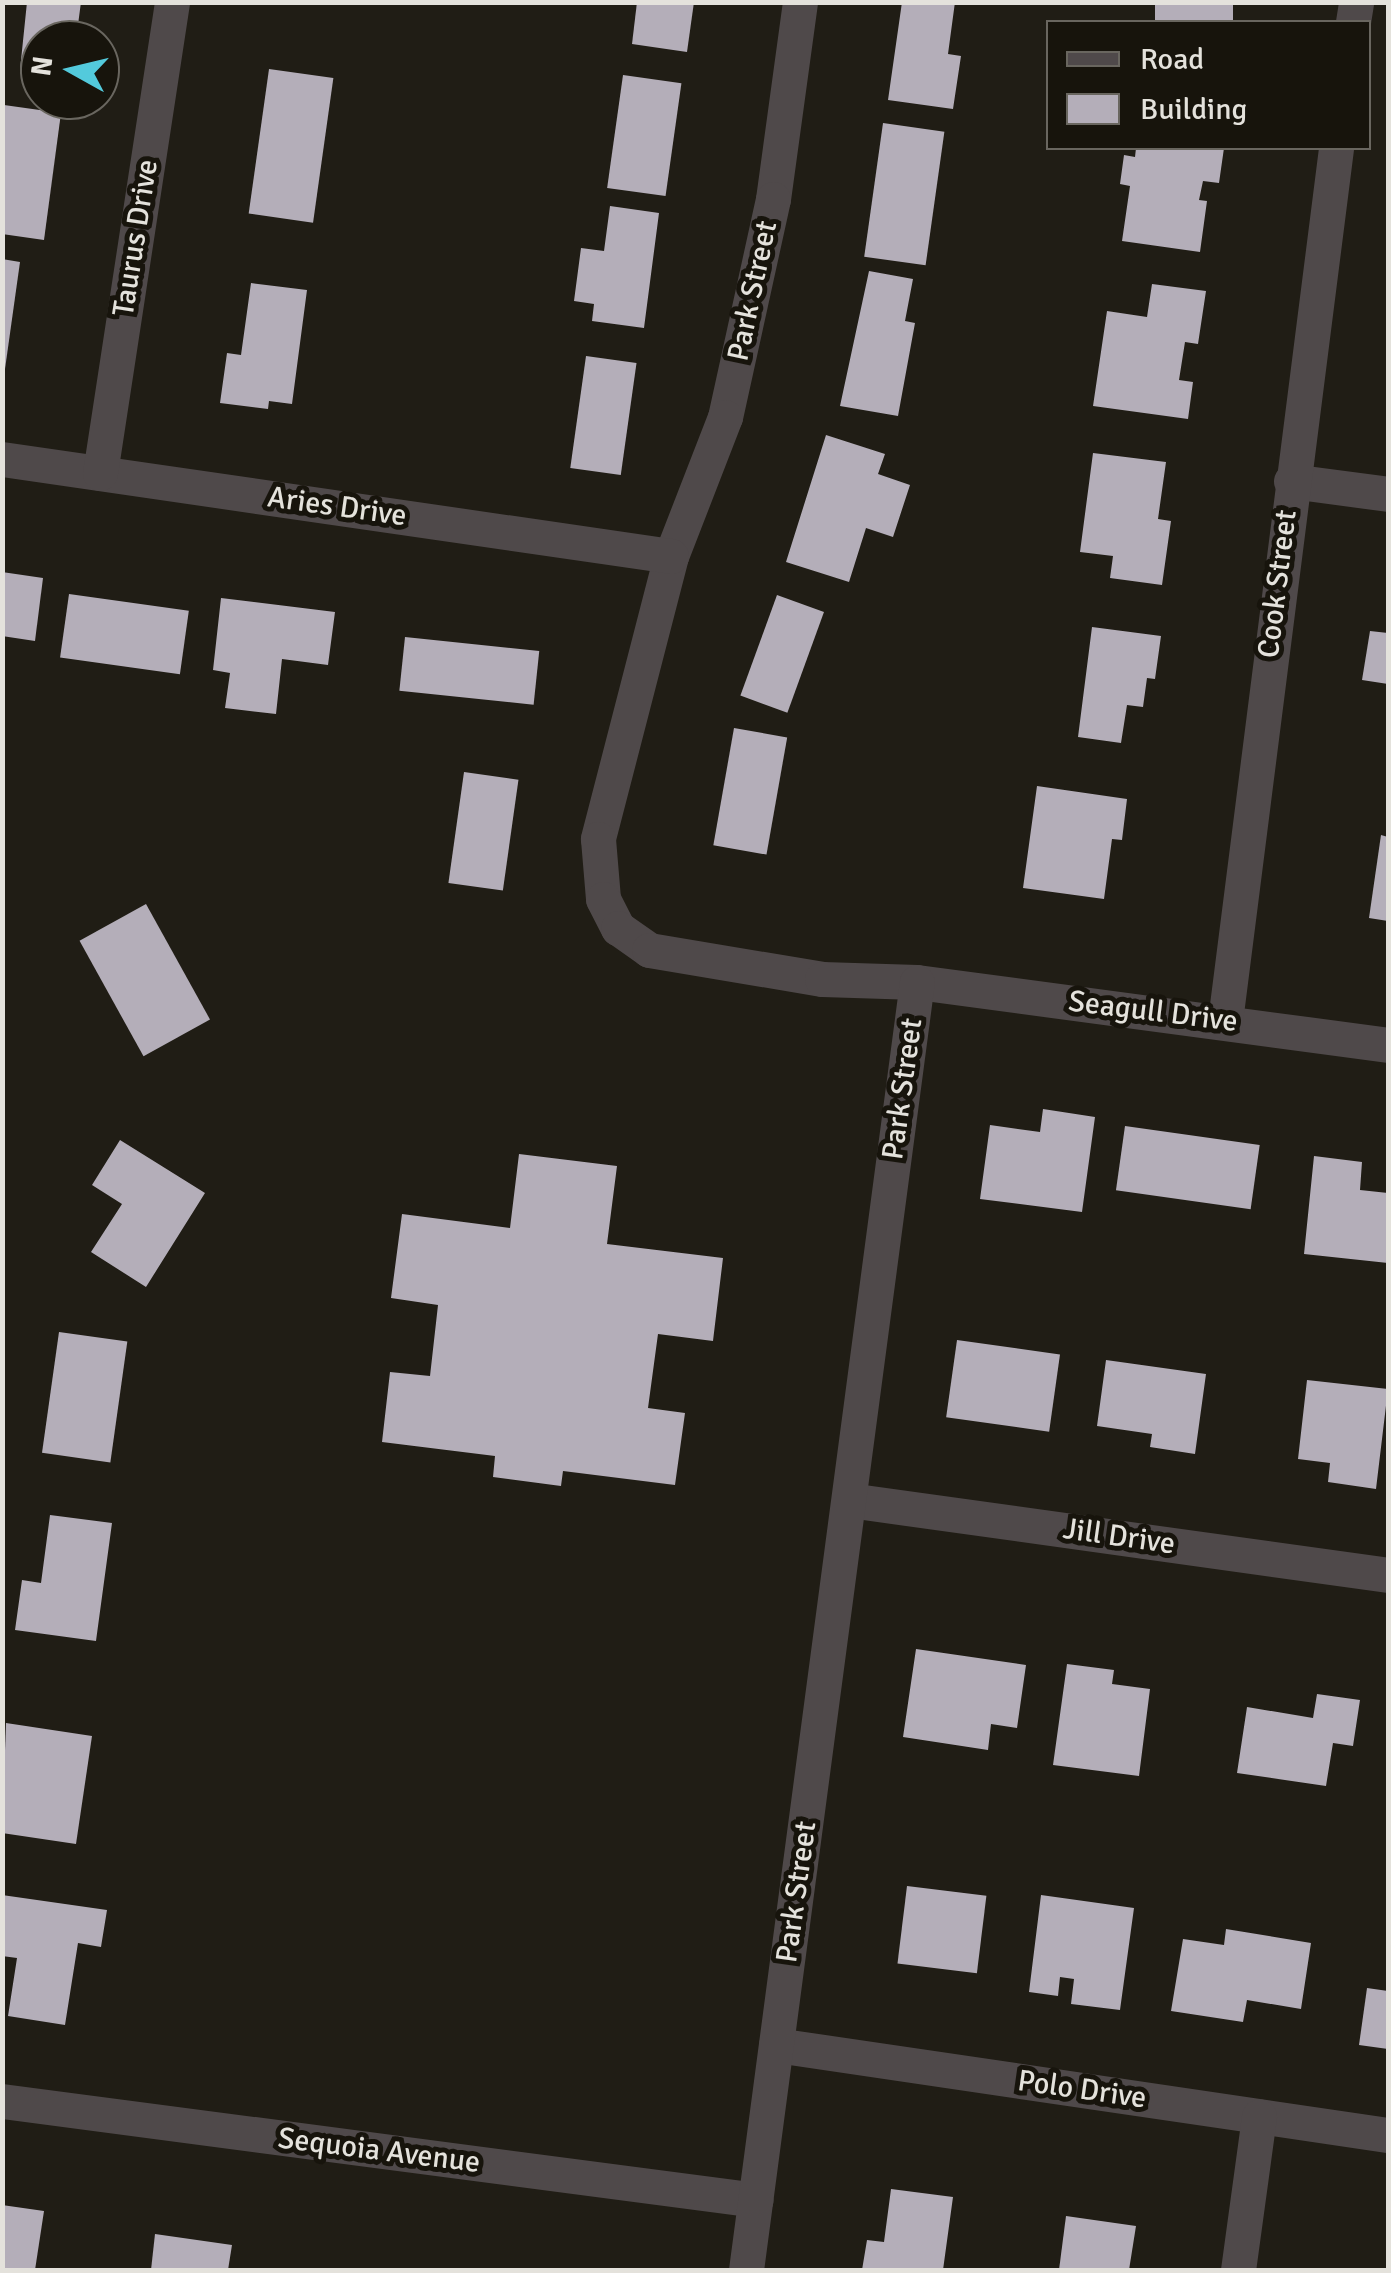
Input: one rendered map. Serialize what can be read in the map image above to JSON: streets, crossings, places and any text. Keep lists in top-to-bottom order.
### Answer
{
  "streets": {
    "street": [
      "Taurus Drive",
      "Park Street",
      "Aries Drive",
      "Cook Street",
      "Seagull Drive",
      "Jill Drive",
      "Polo Drive",
      "Sequoia Avenue"
    ]
  },
  "crossings": [
    ["Taurus Drive", "Aries Drive"],
    ["Park Street", "Aries Drive"],
    ["Park Street", "Seagull Drive"],
    ["Park Street", "Jill Drive"],
    ["Park Street", "Polo Drive"],
    ["Park Street", "Sequoia Avenue"],
    ["Cook Street", "Seagull Drive"]
  ],
  "legend": ["Road", "Building"],
  "north": "left"
}
